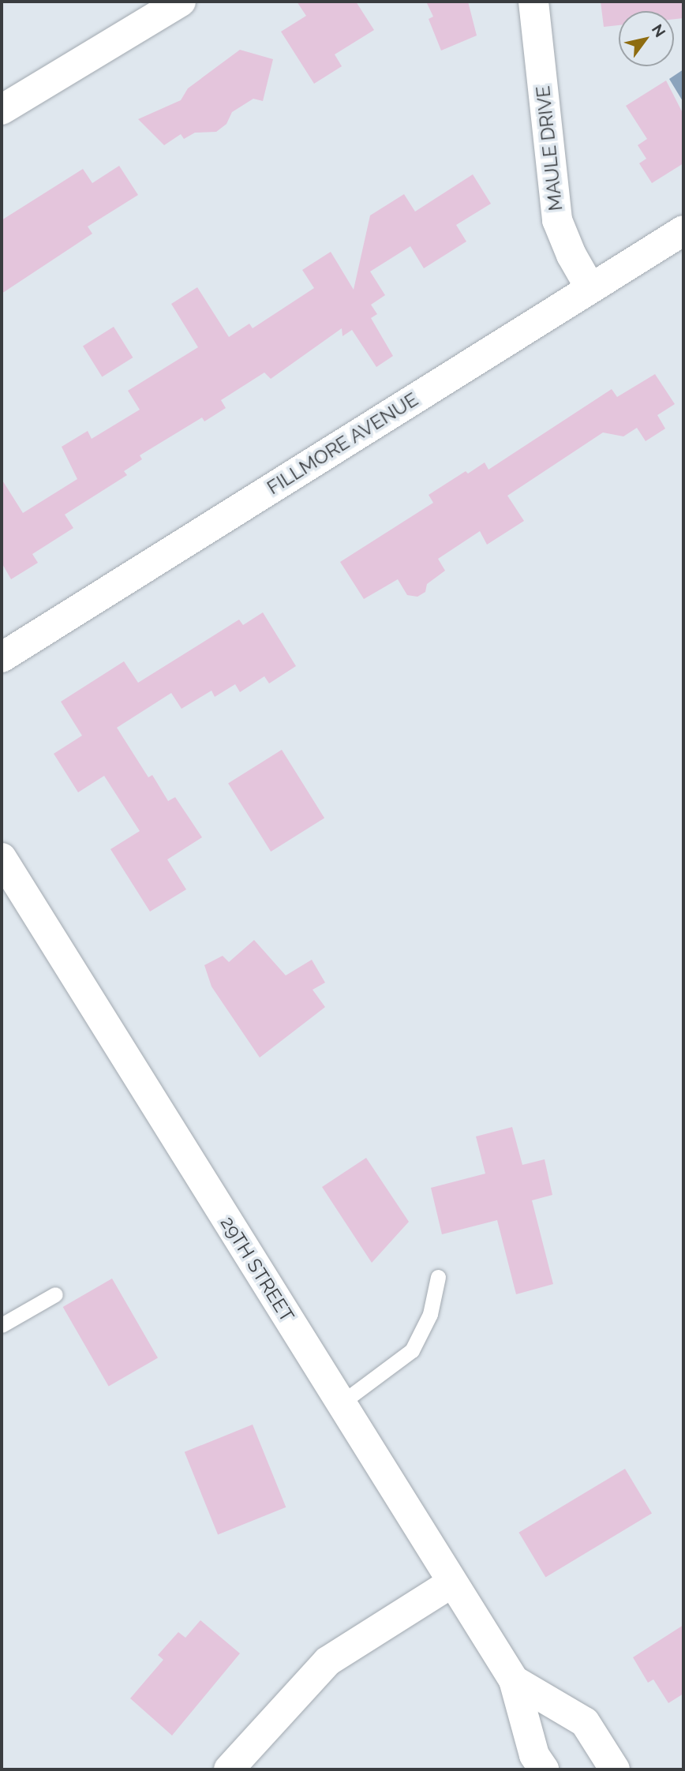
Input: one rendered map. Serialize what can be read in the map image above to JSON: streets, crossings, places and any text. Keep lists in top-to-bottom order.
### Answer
{
  "streets": {
    "street": ["MAULE DRIVE", "FILLMORE AVENUE", "29TH STREET"]
  },
  "crossings": [
    ["MAULE DRIVE", "FILLMORE AVENUE"]
  ],
  "north": "top right"
}
